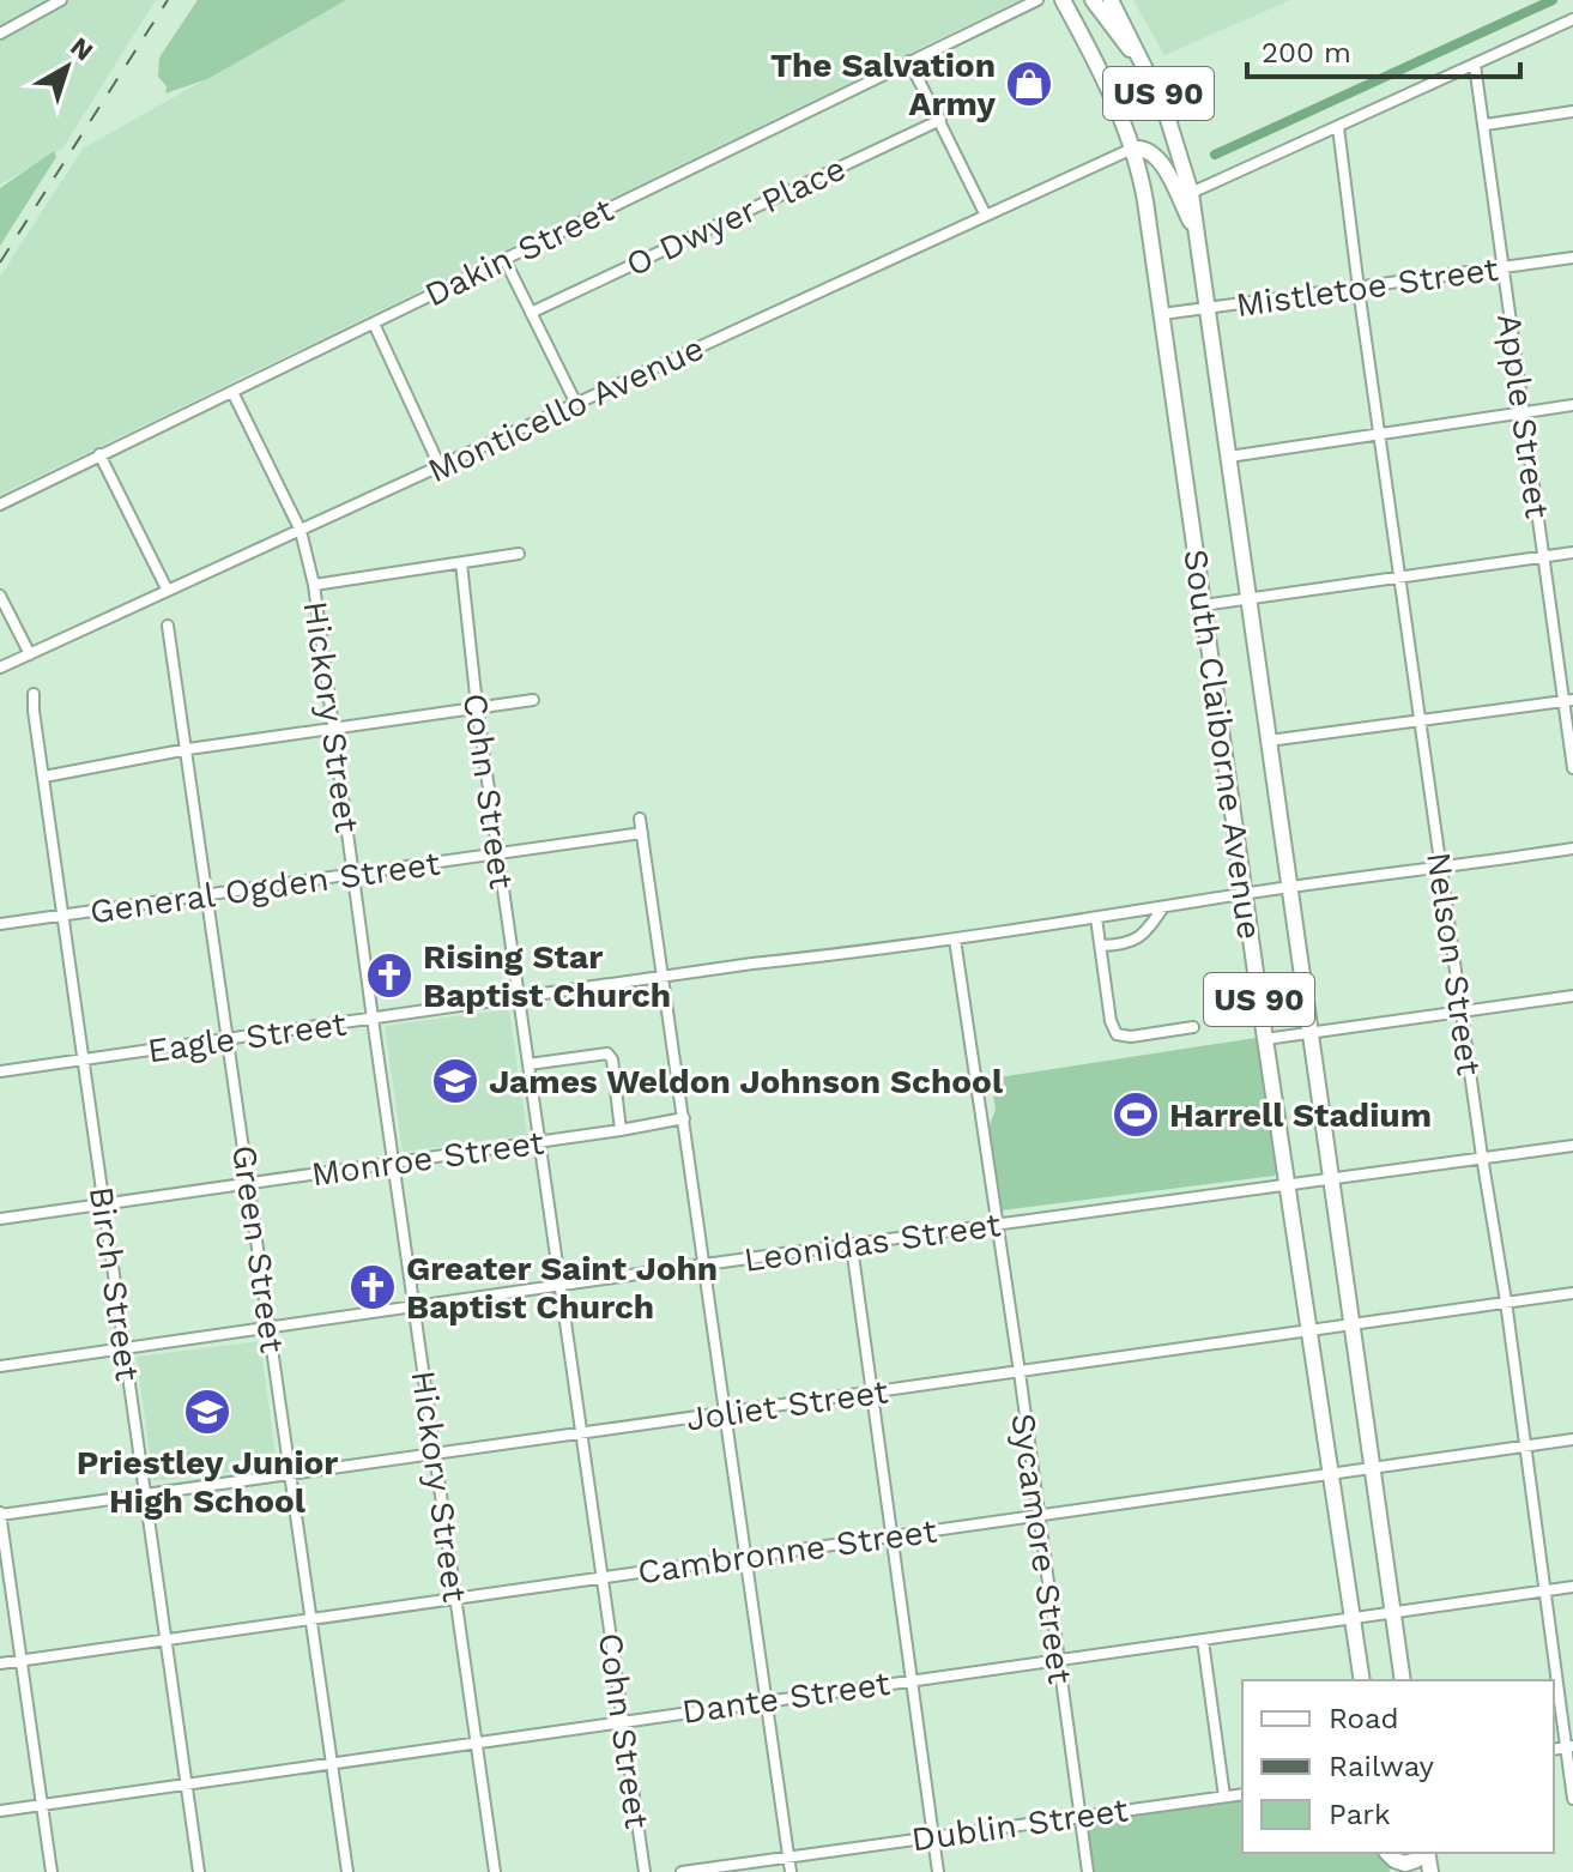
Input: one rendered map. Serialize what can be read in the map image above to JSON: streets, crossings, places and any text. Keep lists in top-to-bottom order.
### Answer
{
  "streets": {
    "main road": ["US 90", "South Claiborne Avenue"],
    "street": [
      "O Dwyer Place",
      "Dakin Street",
      "Mistletoe Street",
      "Monticello Avenue",
      "Apple Street",
      "Hickory Street",
      "Cohn Street",
      "General Ogden Street",
      "Nelson Street",
      "Eagle Street",
      "Monroe Street",
      "Leonidas Street",
      "Green Street",
      "Birch Street",
      "Joliet Street",
      "Sycamore Street",
      "Cambronne Street",
      "Dante Street",
      "Dublin Street"
    ]
  },
  "crossings": [
    ["US 90", "Monticello Avenue"],
    ["US 90", "South Claiborne Avenue"],
    ["Dakin Street", "Hickory Street"],
    ["Mistletoe Street", "Apple Street"],
    ["Mistletoe Street", "South Claiborne Avenue"],
    ["Mistletoe Street", "Nelson Street"],
    ["Monticello Avenue", "Hickory Street"],
    ["Monticello Avenue", "South Claiborne Avenue"],
    ["Hickory Street", "General Ogden Street"],
    ["Hickory Street", "Eagle Street"],
    ["Hickory Street", "Monroe Street"],
    ["Hickory Street", "Leonidas Street"],
    ["Hickory Street", "Joliet Street"],
    ["Hickory Street", "Cambronne Street"],
    ["Hickory Street", "Dante Street"],
    ["South Claiborne Avenue", "Eagle Street"],
    ["South Claiborne Avenue", "Leonidas Street"],
    ["South Claiborne Avenue", "Joliet Street"],
    ["South Claiborne Avenue", "Cambronne Street"],
    ["South Claiborne Avenue", "Dante Street"],
    ["Cohn Street", "General Ogden Street"],
    ["Cohn Street", "Eagle Street"],
    ["Cohn Street", "Monroe Street"],
    ["Cohn Street", "Leonidas Street"],
    ["Cohn Street", "Joliet Street"],
    ["Cohn Street", "Cambronne Street"],
    ["Cohn Street", "Dante Street"],
    ["General Ogden Street", "Green Street"],
    ["General Ogden Street", "Birch Street"],
    ["Nelson Street", "Leonidas Street"],
    ["Nelson Street", "Joliet Street"],
    ["Nelson Street", "Cambronne Street"],
    ["Nelson Street", "Dante Street"],
    ["Eagle Street", "Green Street"],
    ["Eagle Street", "Birch Street"],
    ["Eagle Street", "Sycamore Street"],
    ["Monroe Street", "Green Street"],
    ["Monroe Street", "Birch Street"],
    ["Leonidas Street", "Green Street"],
    ["Leonidas Street", "Birch Street"],
    ["Leonidas Street", "Sycamore Street"],
    ["Green Street", "Joliet Street"],
    ["Green Street", "Cambronne Street"],
    ["Green Street", "Dante Street"],
    ["Birch Street", "Joliet Street"],
    ["Birch Street", "Cambronne Street"],
    ["Birch Street", "Dante Street"],
    ["Joliet Street", "Sycamore Street"],
    ["Sycamore Street", "Cambronne Street"],
    ["Sycamore Street", "Dante Street"],
    ["Sycamore Street", "Dublin Street"]
  ],
  "places": {
    "shop": ["The Salvation Army"],
    "church": ["Rising Star Baptist Church", "Greater Saint John Baptist Church"],
    "school or university": ["James Weldon Johnson School", "Priestley Junior High School"],
    "sports": ["Harrell Stadium"]
  },
  "legend": ["Road", "Railway", "Park"],
  "scale_bar": "200 m",
  "north": "top right"
}
